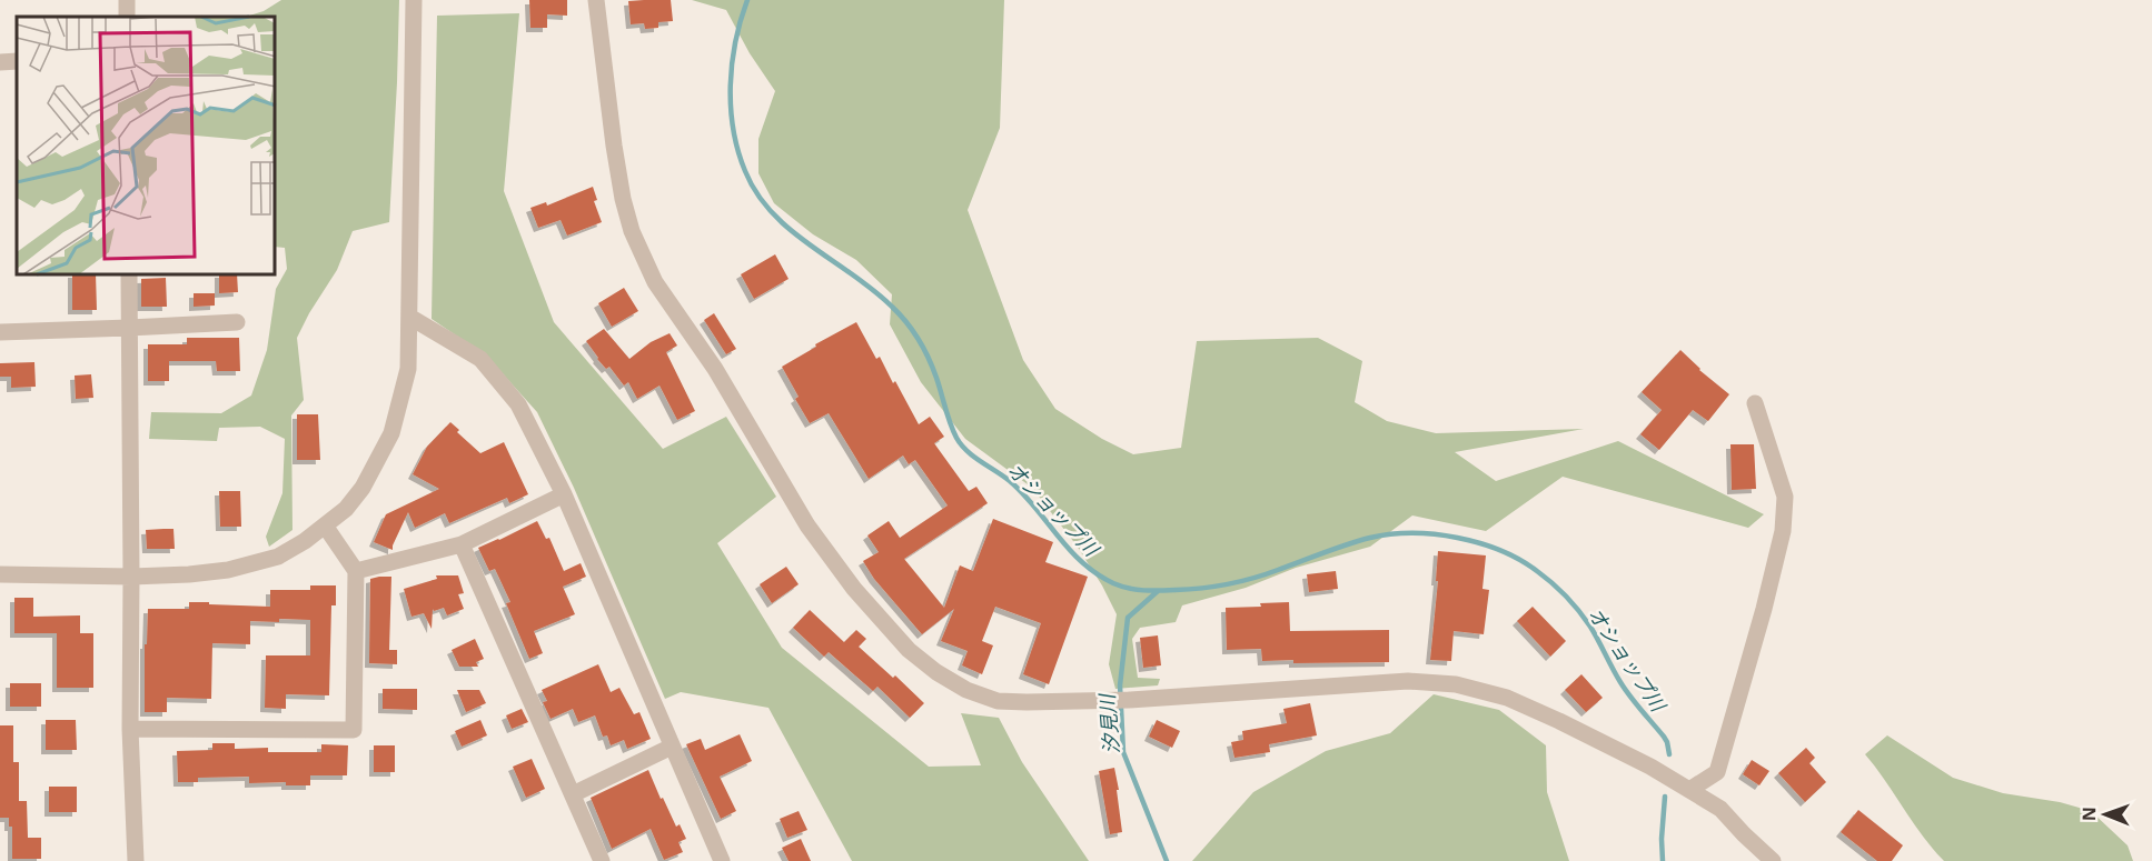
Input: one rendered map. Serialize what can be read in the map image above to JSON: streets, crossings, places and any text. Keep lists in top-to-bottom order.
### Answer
{
  "water": ["オショップ川", "汐見川"],
  "north": "left"
}
